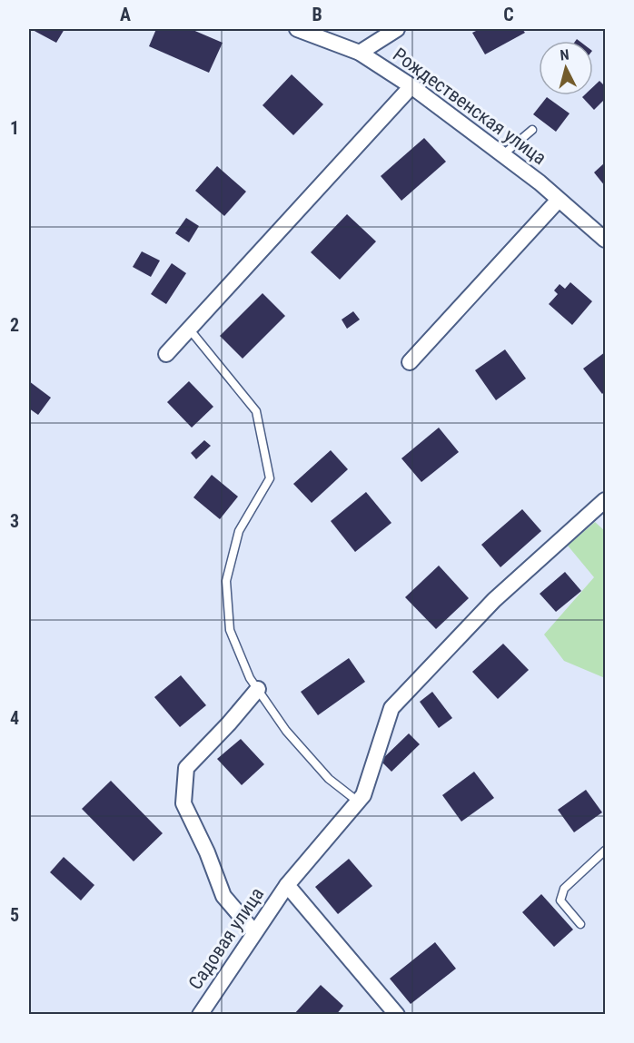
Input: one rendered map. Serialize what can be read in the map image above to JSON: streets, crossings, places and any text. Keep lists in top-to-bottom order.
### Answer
{
  "streets": {
    "street": ["Рождественская улица", "Садовая улица"]
  },
  "north": "top",
  "grid": {
    "columns": ["A", "B", "C"],
    "rows": [
      "1",
      "2",
      "3",
      "4",
      "5"
    ]
  }
}
